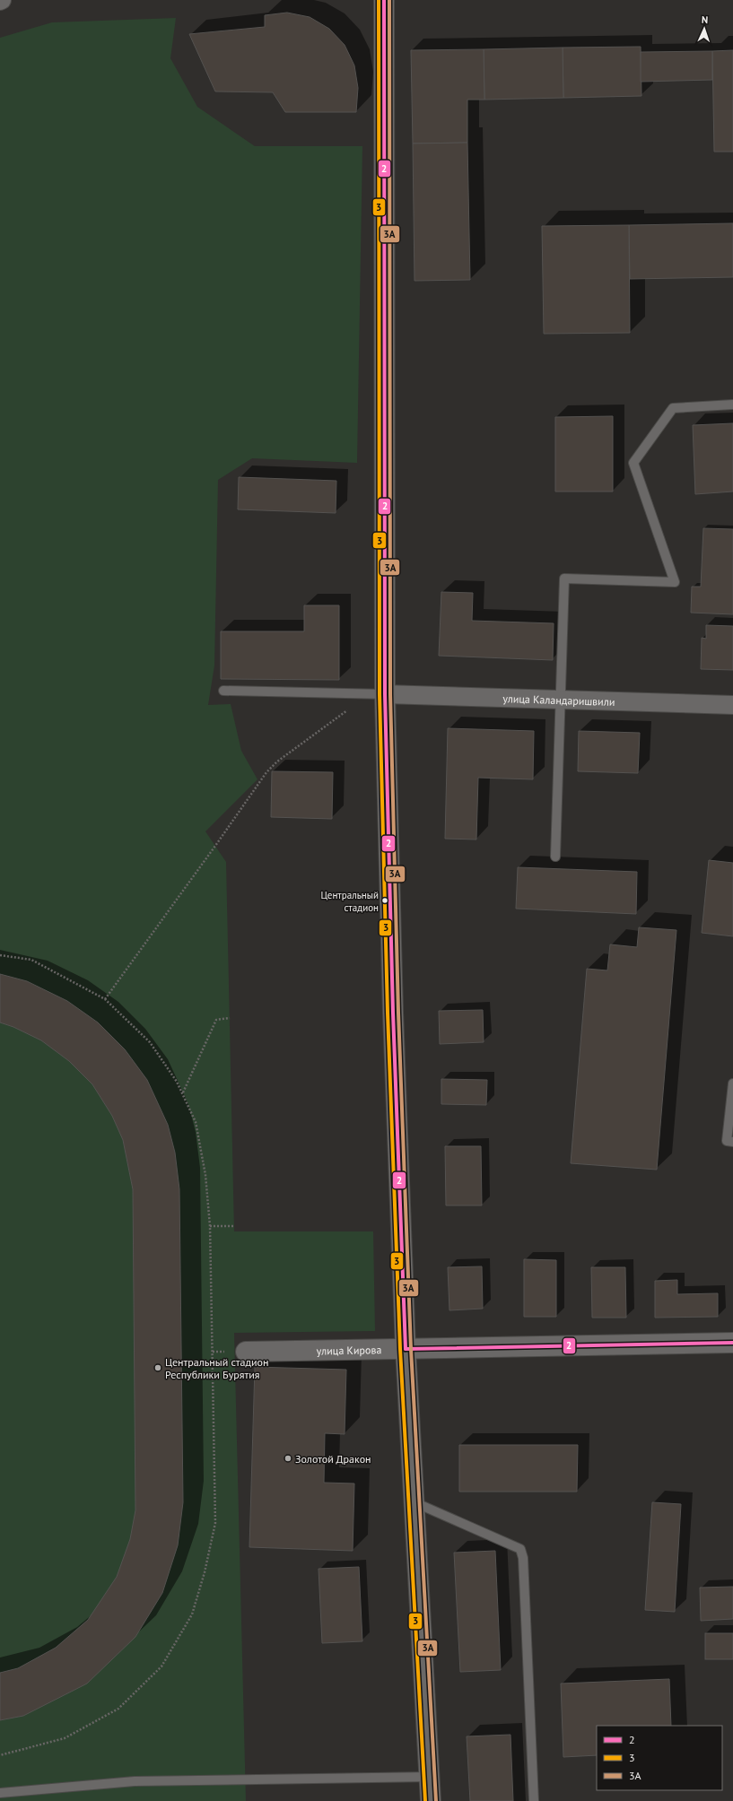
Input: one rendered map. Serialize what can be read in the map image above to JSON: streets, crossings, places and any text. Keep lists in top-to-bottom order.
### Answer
{
  "streets": {
    "main road": ["улица Кирова"],
    "street": ["улица Каландаришвили"]
  },
  "places": ["Центральный стадион", "Центральный стадион Республики Бурятия", "Золотой Дракон"],
  "lines": ["transit line 2", "transit line 3", "transit line 3А"],
  "legend": ["2", "3", "3А"],
  "north": "top"
}
